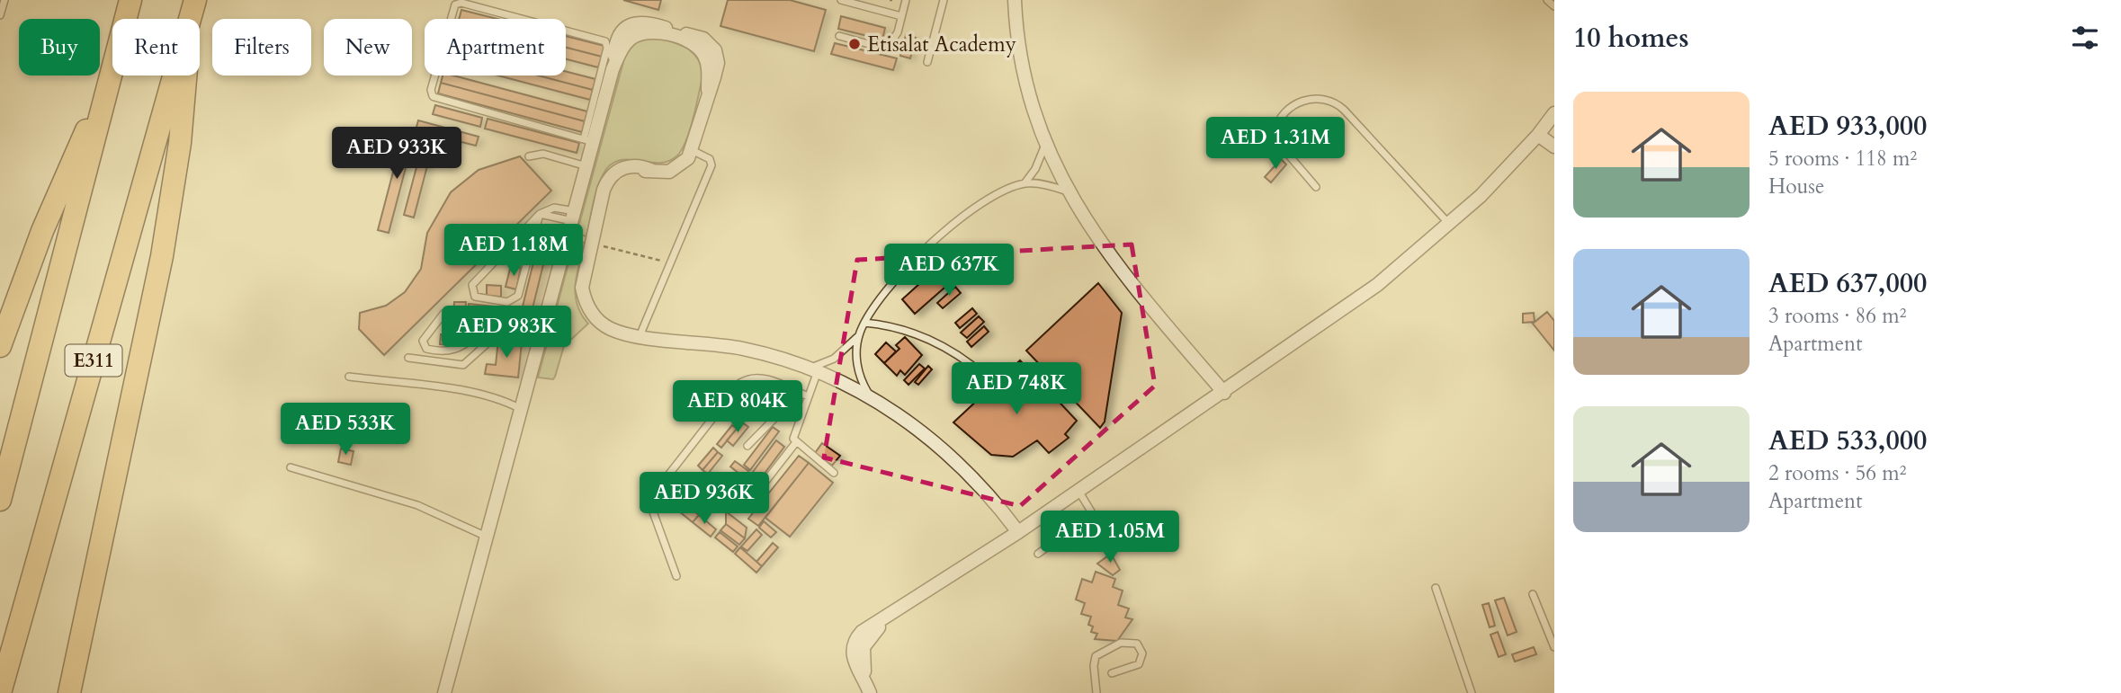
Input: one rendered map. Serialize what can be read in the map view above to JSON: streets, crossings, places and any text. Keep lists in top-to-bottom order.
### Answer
{
  "streets": {
    "highway": ["E311"]
  },
  "places": ["Etisalat Academy"],
  "page": {
    "heading": "10 homes",
    "chip": [
      "Buy",
      "Rent",
      "Filters",
      "New",
      "Apartment"
    ],
    "list": [
      {
        "name": "AED 933,000",
        "note": "5 rooms · 118 m² · House"
      },
      {
        "name": "AED 637,000",
        "note": "3 rooms · 86 m² · Apartment"
      },
      {
        "name": "AED 533,000",
        "note": "2 rooms · 56 m² · Apartment"
      }
    ],
    "price": [
      "AED 1.31M",
      "AED 933K",
      "AED 1.18M",
      "AED 637K",
      "AED 983K",
      "AED 748K",
      "AED 804K",
      "AED 533K",
      "AED 936K",
      "AED 1.05M"
    ]
  }
}
